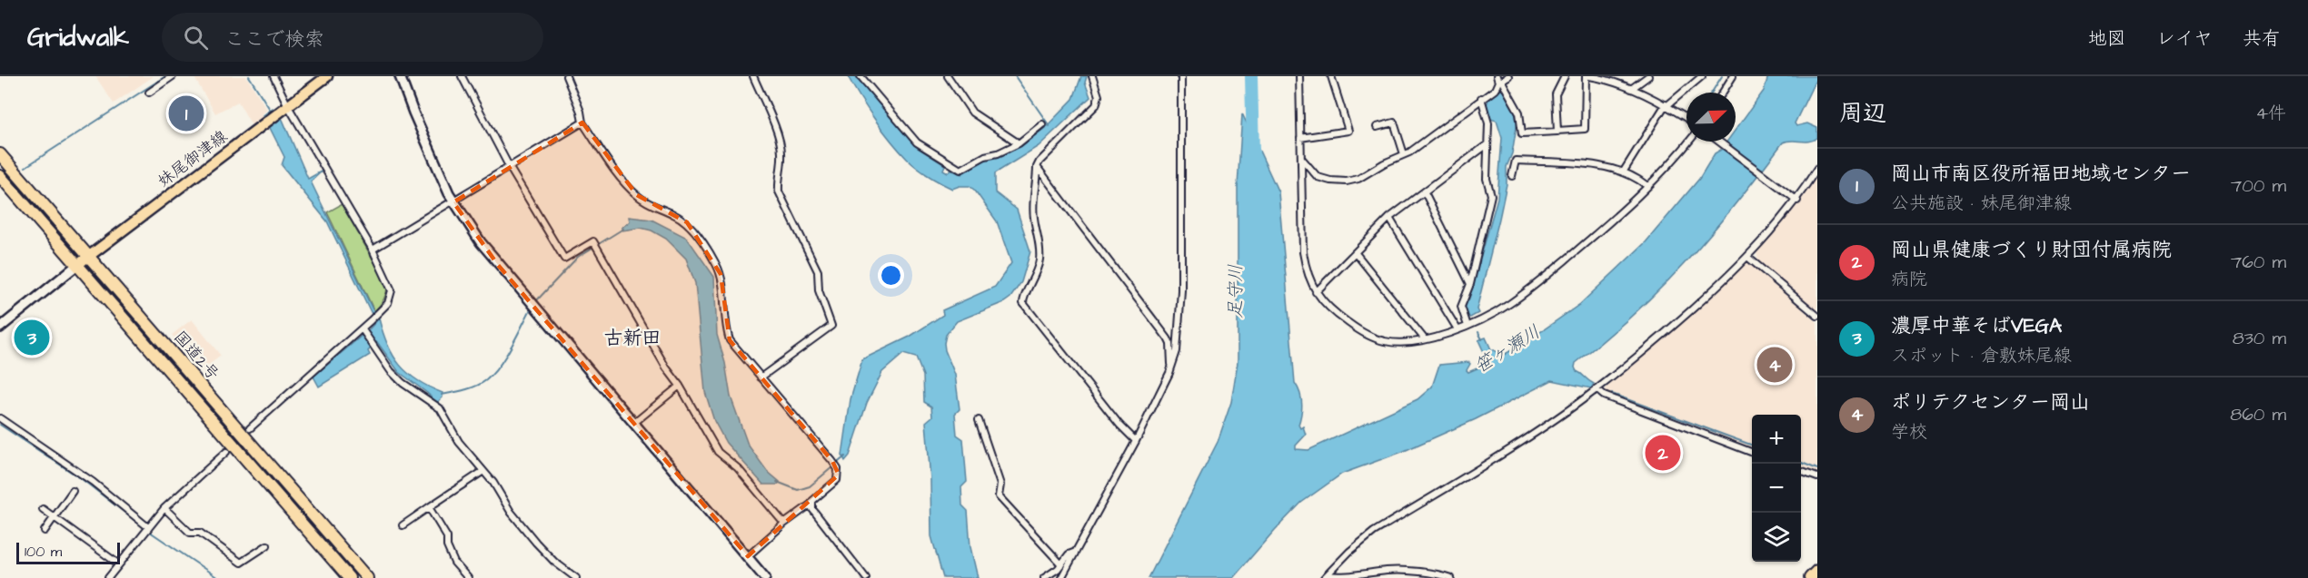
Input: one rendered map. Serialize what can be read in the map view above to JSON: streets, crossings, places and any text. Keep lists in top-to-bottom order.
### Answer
{
  "streets": {
    "highway": ["国道2号"],
    "main road": ["妹尾御津線"]
  },
  "crossings": [
    ["妹尾御津線", "国道2号"]
  ],
  "districts": ["古新田"],
  "water": ["足守川", "笹ヶ瀬川"],
  "scale_bar": "100 m",
  "north": "top right",
  "page": {
    "header": "Gridwalk",
    "search": "ここで検索",
    "nav": ["地図", "レイヤ", "共有"],
    "heading": ["周辺", "4件"],
    "pins": [
      "1",
      "3",
      "4",
      "2"
    ],
    "list": [
      {
        "mark": "1",
        "name": "岡山市南区役所福田地域センター",
        "note": "公共施設 · 妹尾御津線",
        "value": "700 m"
      },
      {
        "mark": "2",
        "name": "岡山県健康づくり財団付属病院",
        "note": "病院",
        "value": "760 m"
      },
      {
        "mark": "3",
        "name": "濃厚中華そばVEGA",
        "note": "スポット · 倉敷妹尾線",
        "value": "830 m"
      },
      {
        "mark": "4",
        "name": "ポリテクセンター岡山",
        "note": "学校",
        "value": "860 m"
      }
    ],
    "map_buttons": ["+", "−"],
    "scale": "100 m"
  }
}
